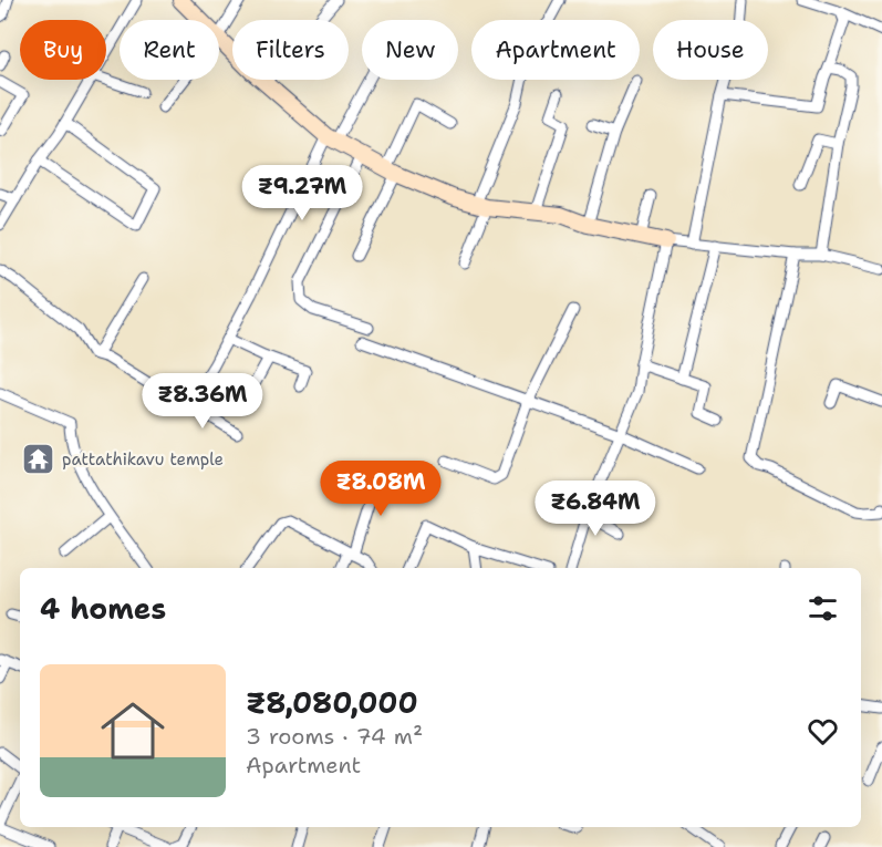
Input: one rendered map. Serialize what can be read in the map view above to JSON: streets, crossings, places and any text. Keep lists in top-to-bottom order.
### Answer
{
  "places": {
    "temple": ["pattathikavu temple"]
  },
  "page": {
    "chip": [
      "Buy",
      "Rent",
      "Filters",
      "New",
      "Apartment",
      "House"
    ],
    "price": [
      "₹9.27M",
      "₹8.36M",
      "₹8.08M",
      "₹6.84M"
    ],
    "heading": "4 homes",
    "list": [
      {
        "name": "₹8,080,000",
        "note": "3 rooms · 74 m² · Apartment"
      }
    ]
  }
}
